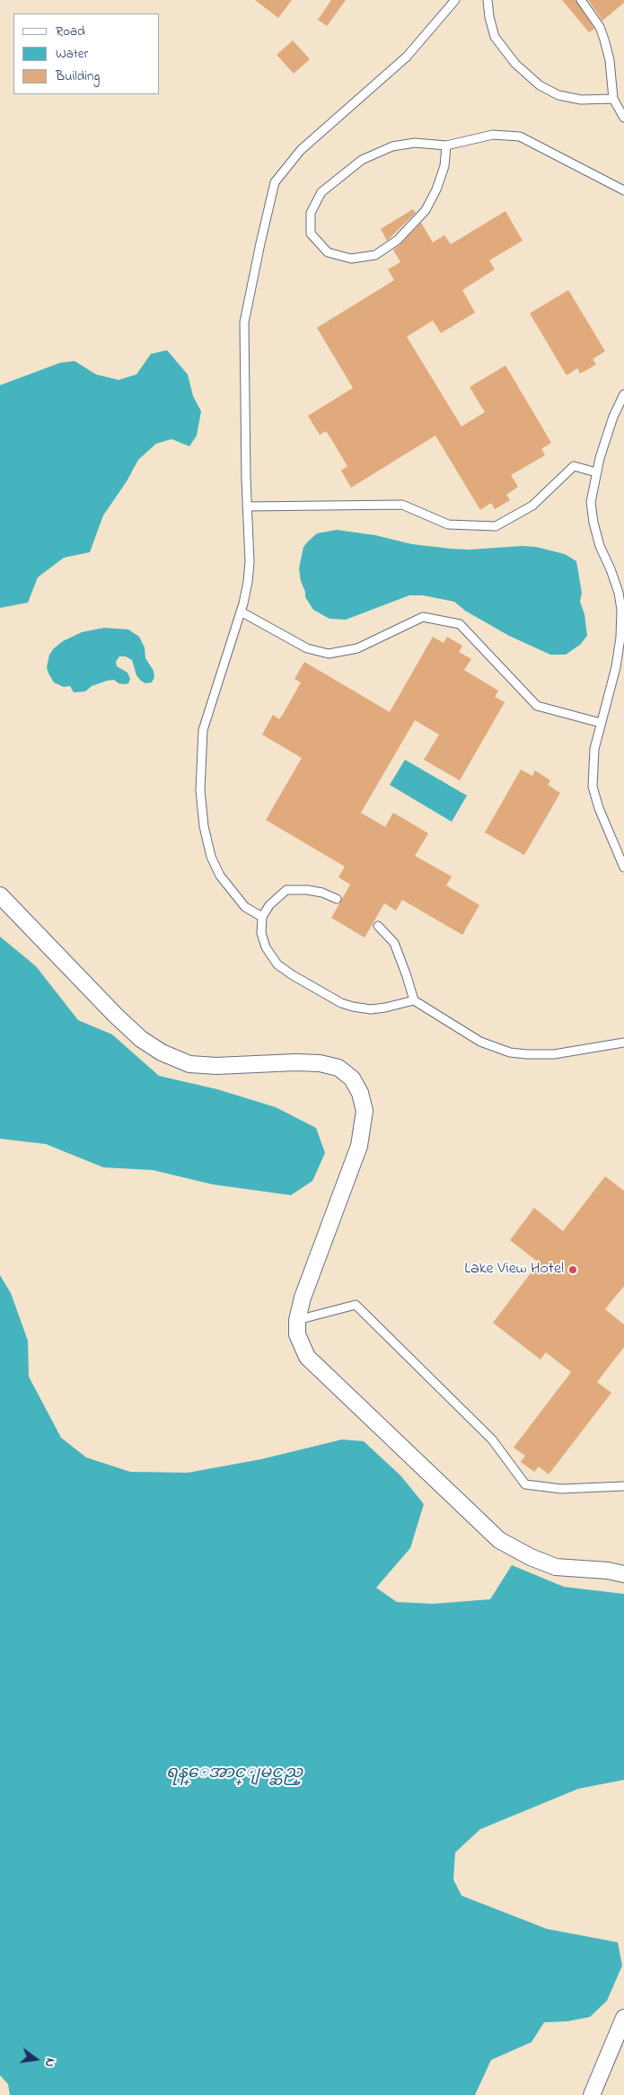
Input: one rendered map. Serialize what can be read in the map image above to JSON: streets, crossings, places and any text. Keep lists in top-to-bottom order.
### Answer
{
  "water": ["ရန္ေအာင္ျမင္ဆည္"],
  "places": ["Lake View Hotel"],
  "legend": ["Road", "Water", "Building"],
  "north": "right"
}
